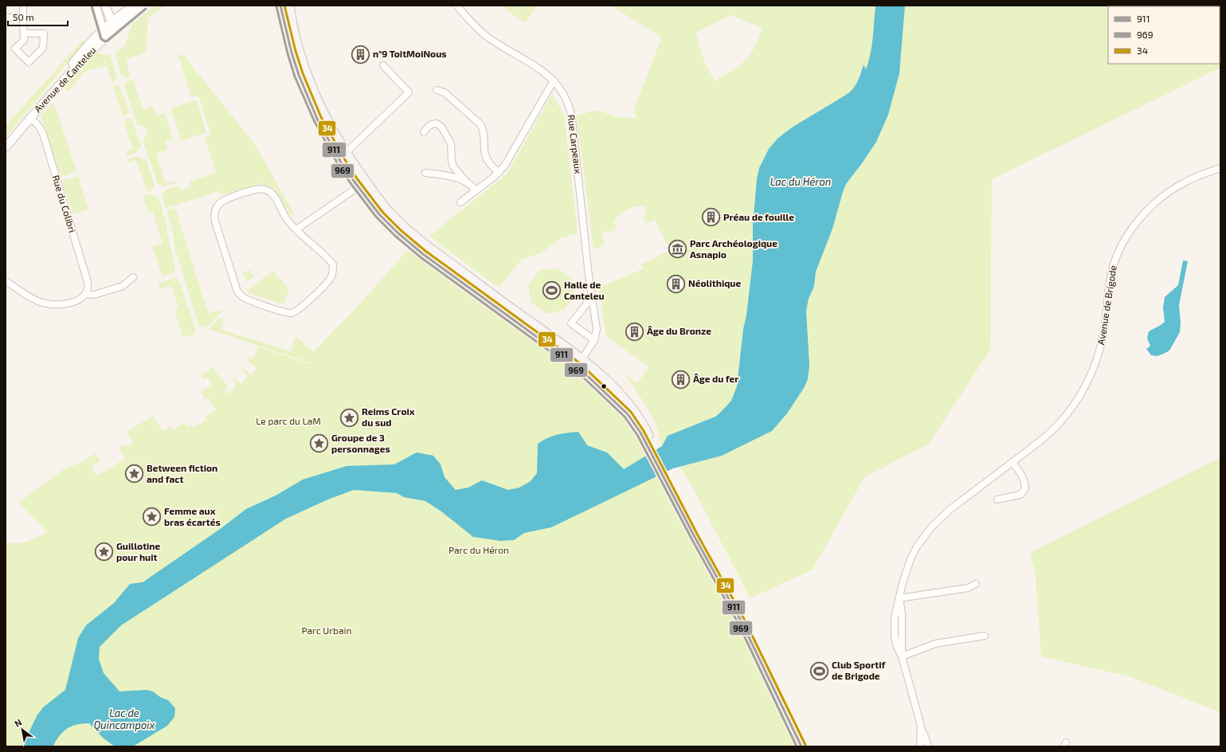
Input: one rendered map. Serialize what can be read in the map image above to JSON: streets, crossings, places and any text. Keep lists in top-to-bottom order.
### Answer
{
  "streets": {
    "street": [
      "Avenue de Canteleu",
      "Rue Carpeaux",
      "Rue du Colibri",
      "Avenue de Brigode"
    ]
  },
  "crossings": [
    ["Avenue de Canteleu", "Rue du Colibri"]
  ],
  "water": ["Lac du Héron", "Lac de Quincampoix"],
  "parks": ["Le parc du LaM", "Parc du Héron", "Parc Urbain"],
  "places": {
    "building": [
      "n°9 ToitMoiNous",
      "Préau de fouille",
      "Néolithique",
      "Âge du Bronze",
      "Âge du fer"
    ],
    "museum": ["Parc Archéologique Asnapio"],
    "sports": ["Halle de Canteleu", "Club Sportif de Brigode"],
    "place": [
      "Reims Croix du sud",
      "Groupe de 3 personnages",
      "Between fiction and fact",
      "Femme aux bras écartés",
      "Guillotine pour huit"
    ]
  },
  "lines": ["transit line 911", "transit line 34", "transit line 969"],
  "legend": ["911", "969", "34"],
  "scale_bar": "50 m",
  "north": "top left"
}
